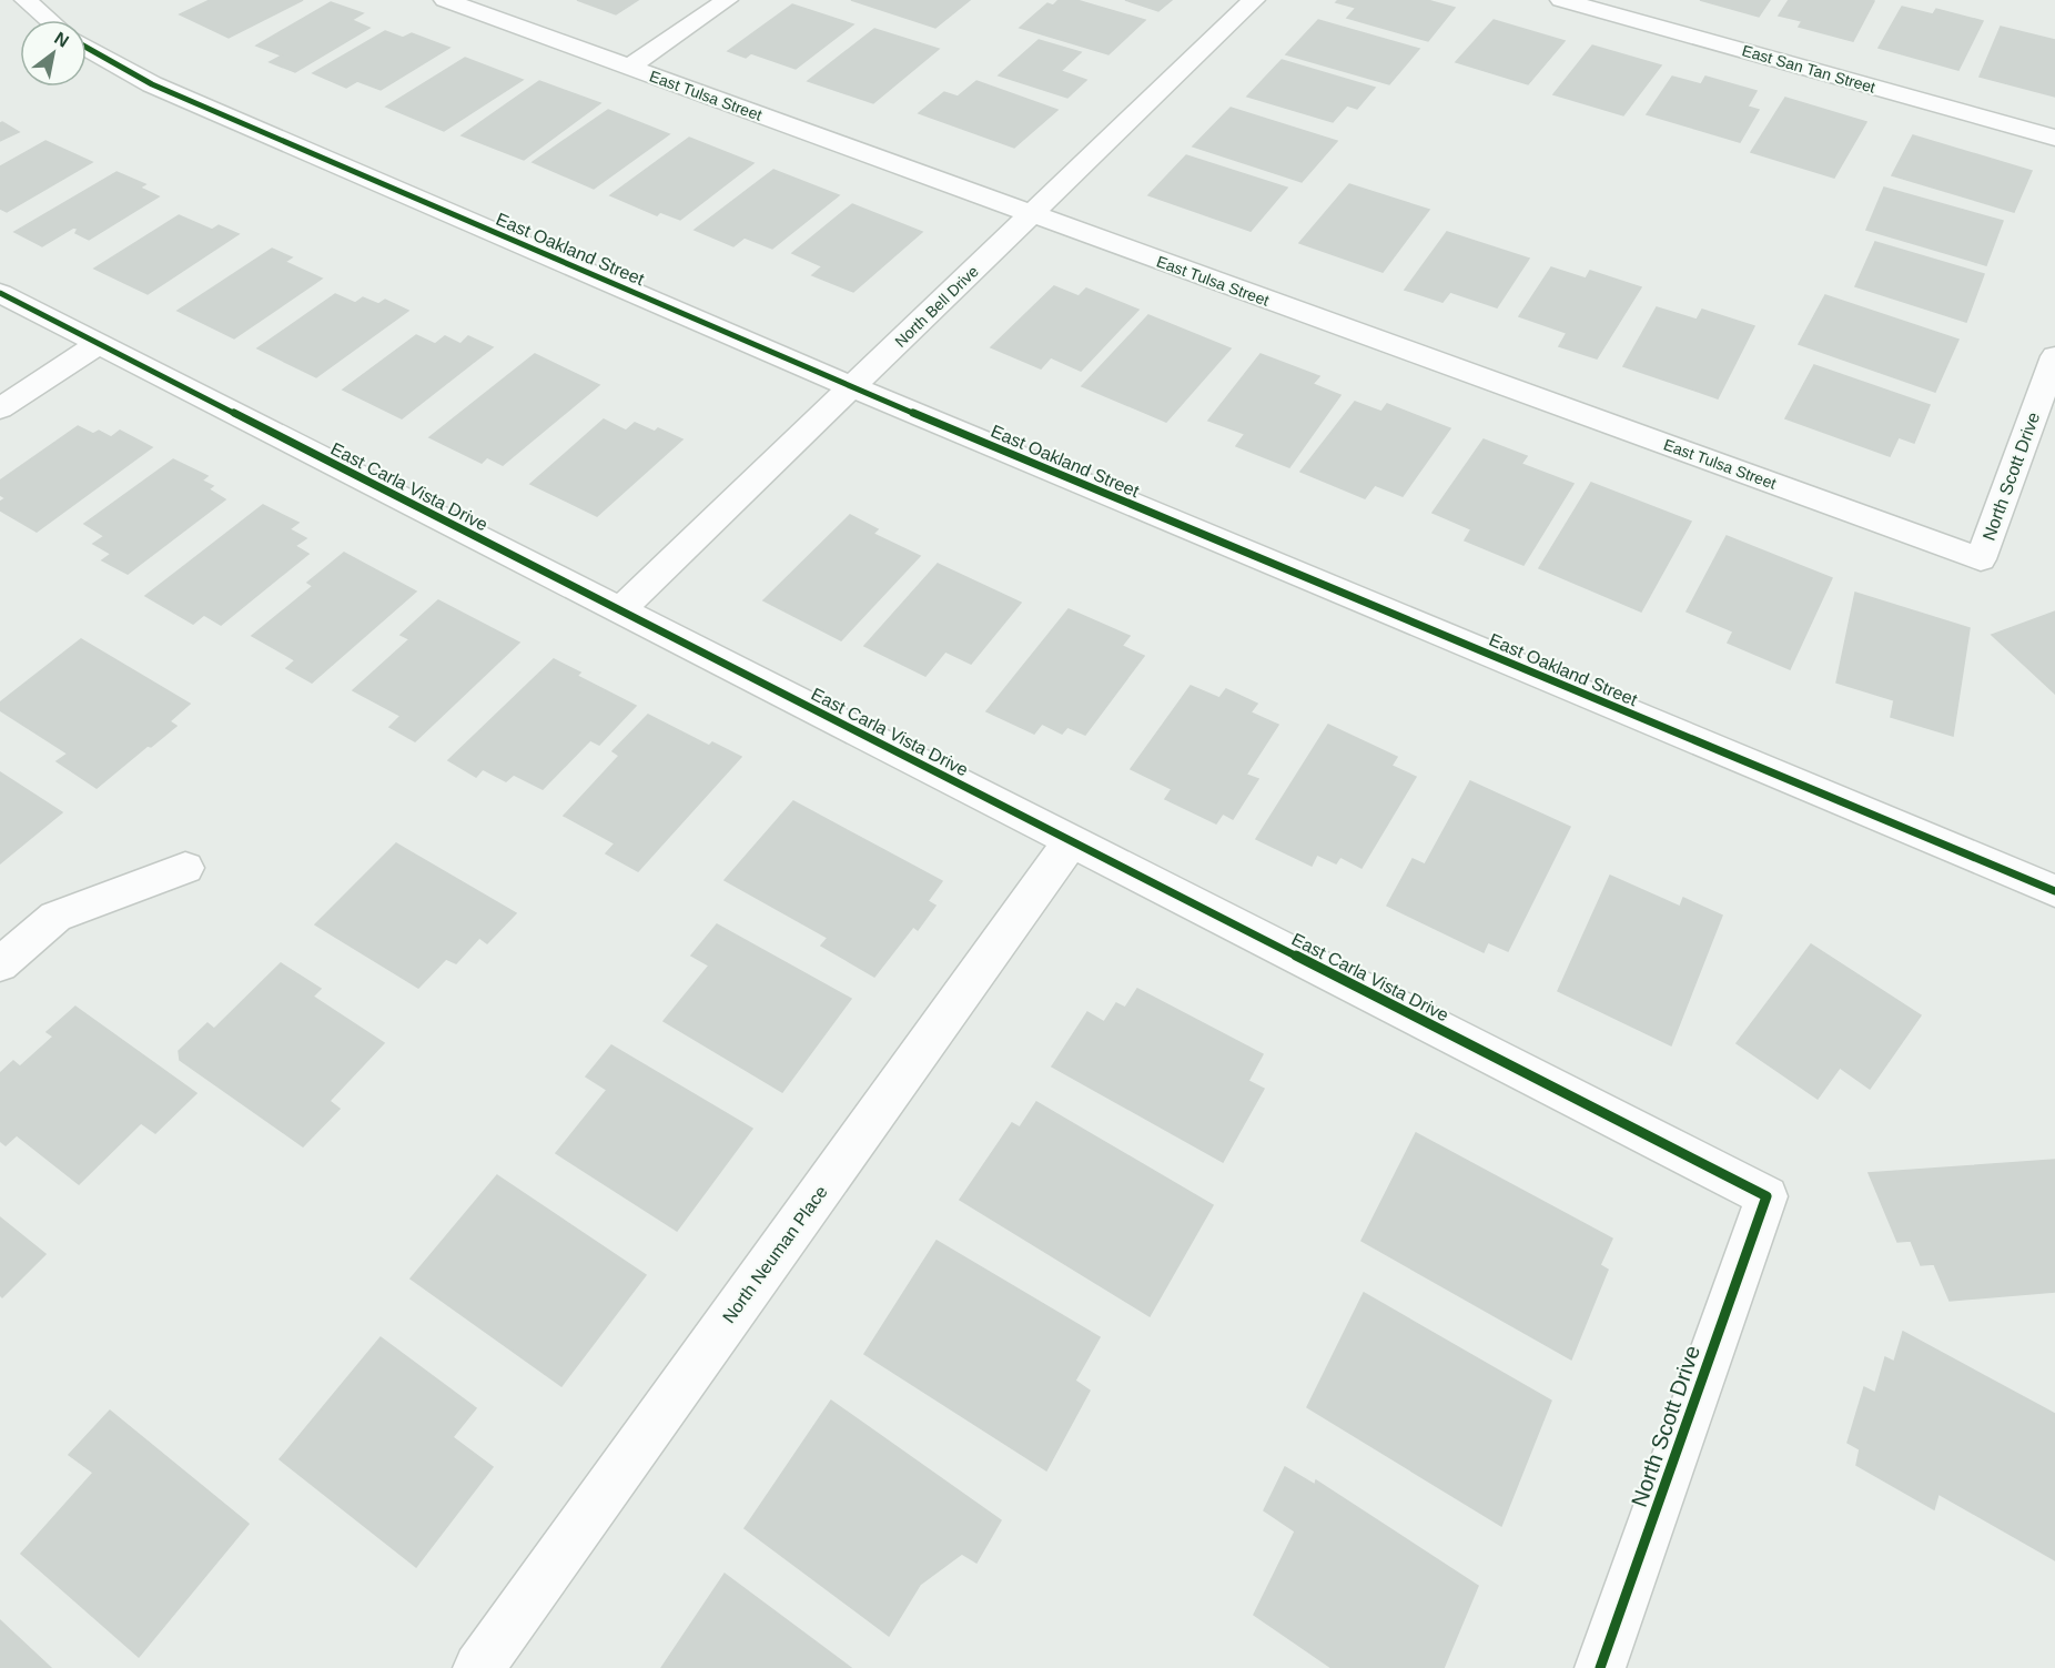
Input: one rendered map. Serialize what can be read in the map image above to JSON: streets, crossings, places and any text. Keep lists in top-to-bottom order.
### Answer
{
  "streets": {
    "street": [
      "East San Tan Street",
      "East Tulsa Street",
      "East Oakland Street",
      "North Bell Drive",
      "North Scott Drive",
      "East Carla Vista Drive",
      "North Neuman Place"
    ]
  },
  "crossings": [
    ["East Tulsa Street", "North Bell Drive"],
    ["East Tulsa Street", "North Scott Drive"],
    ["East Oakland Street", "North Bell Drive"],
    ["North Bell Drive", "East Carla Vista Drive"],
    ["North Scott Drive", "East Carla Vista Drive"],
    ["East Carla Vista Drive", "North Neuman Place"]
  ],
  "north": "top right"
}
